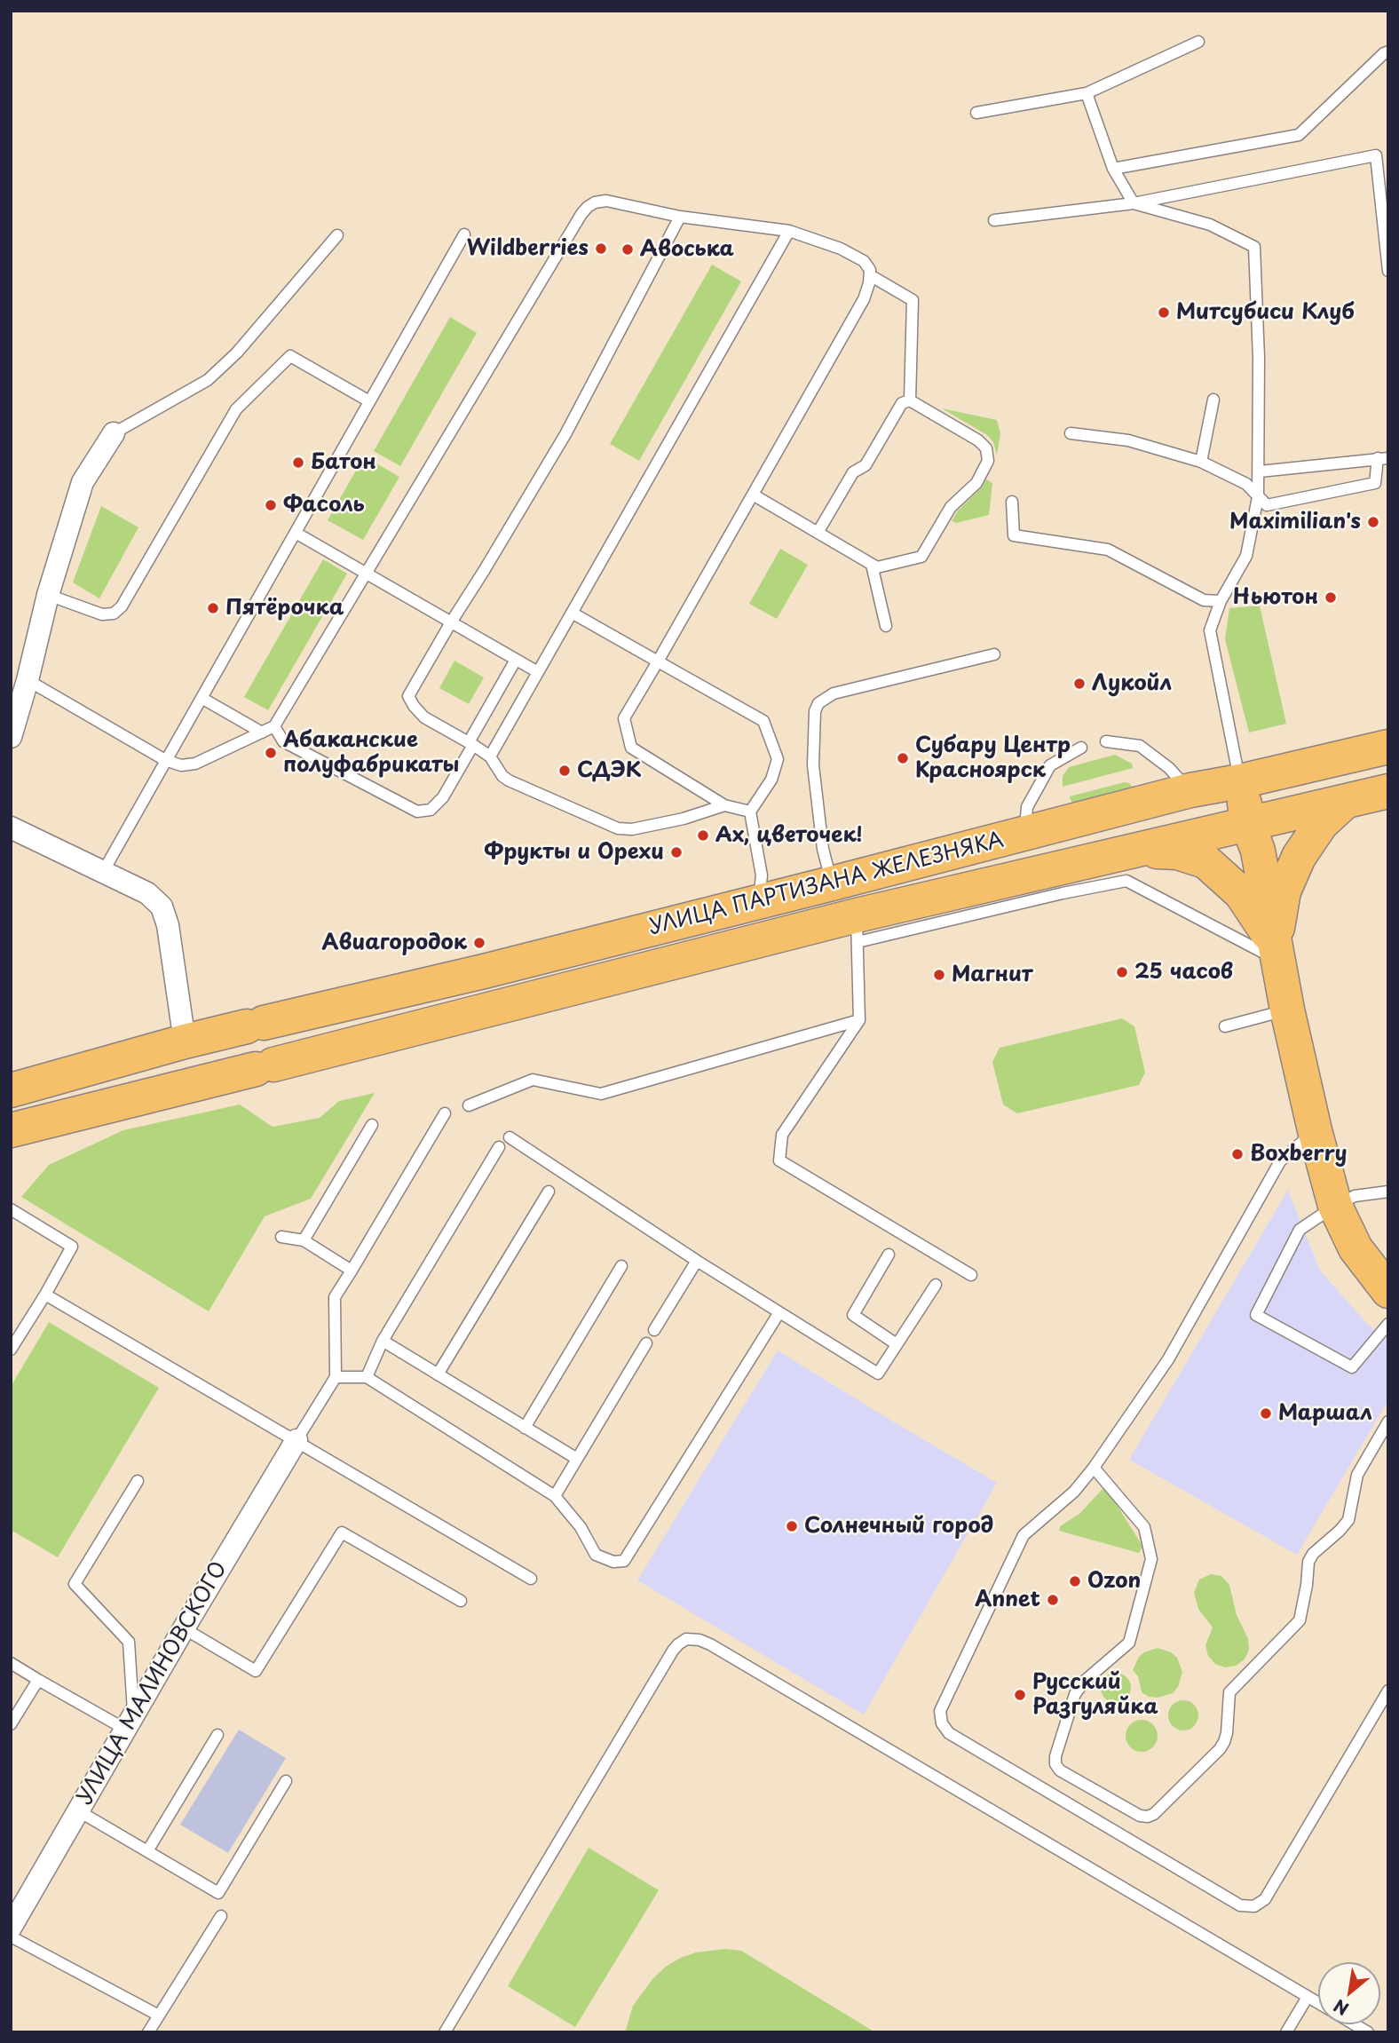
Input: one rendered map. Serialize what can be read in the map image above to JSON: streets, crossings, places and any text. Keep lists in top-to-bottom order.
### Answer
{
  "streets": {
    "main road": ["УЛИЦА ПАРТИЗАНА ЖЕЛЕЗНЯКА"],
    "street": ["УЛИЦА МАЛИНОВСКОГО"]
  },
  "places": [
    "Wildberries",
    "Авоська",
    "Митсубиси Клуб",
    "Батон",
    "Фасоль",
    "Maximilian's",
    "Ньютон",
    "Пятёрочка",
    "Лукойл",
    "Абаканские полуфабрикаты",
    "Субару Центр Красноярск",
    "СДЭК",
    "Ах, цветочек!",
    "Фрукты и Орехи",
    "Авиагородок",
    "25 часов",
    "Магнит",
    "Boxberry",
    "Маршал",
    "Солнечный город",
    "Ozon",
    "Annet",
    "Русский Разгуляйка"
  ],
  "north": "bottom left"
}
